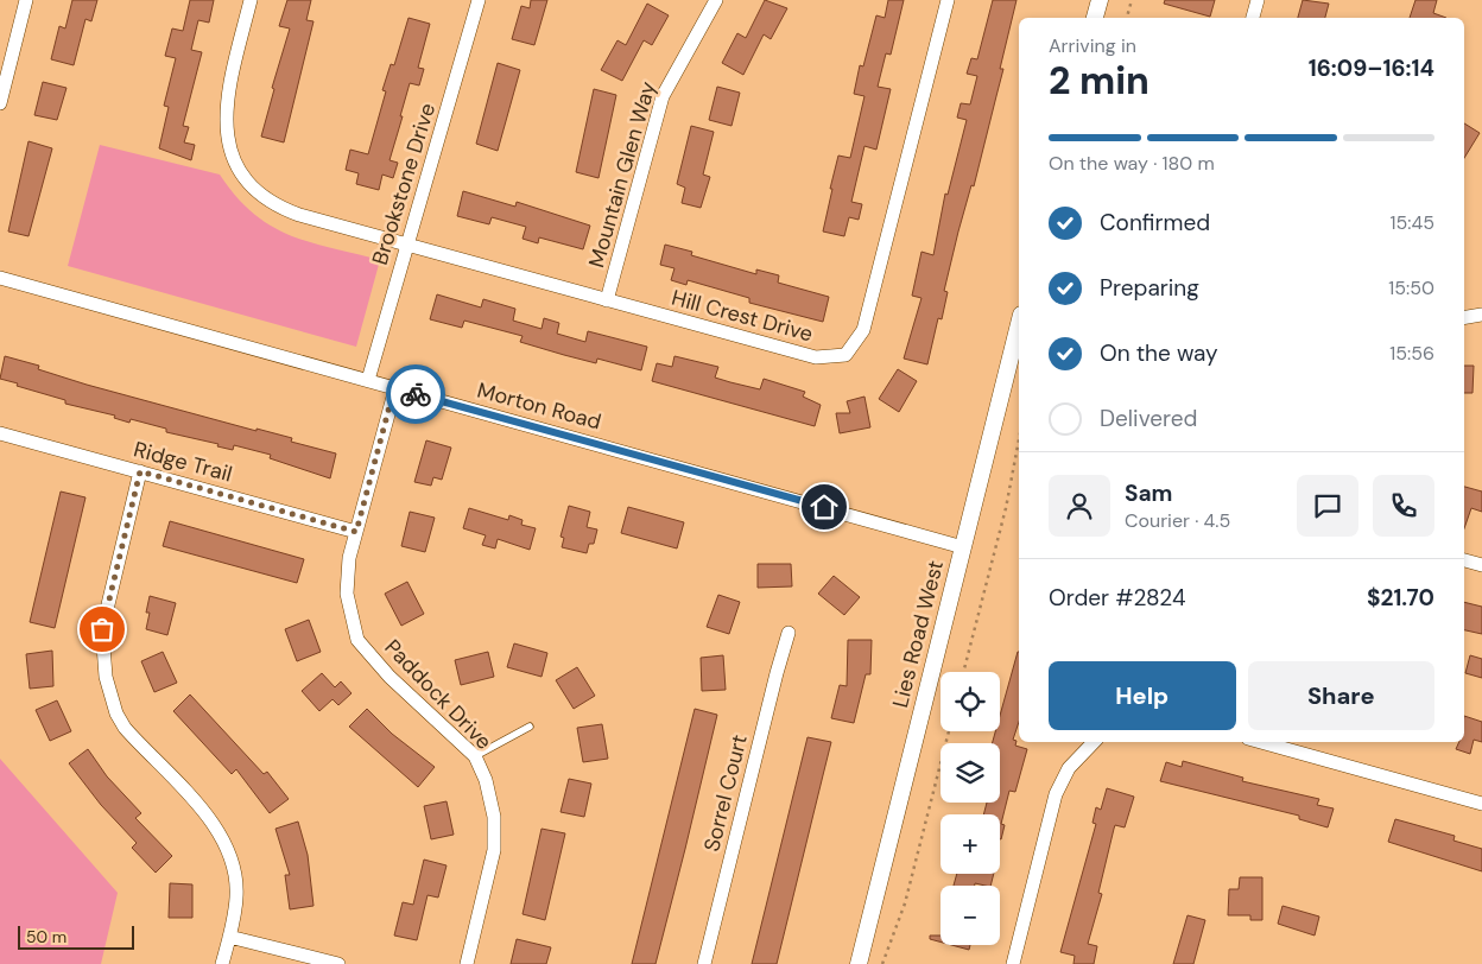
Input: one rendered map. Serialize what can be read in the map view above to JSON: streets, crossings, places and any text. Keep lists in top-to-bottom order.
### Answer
{
  "streets": {
    "street": [
      "Mountain Glen Way",
      "Brookstone Drive",
      "Hill Crest Drive",
      "Morton Road",
      "Ridge Trail",
      "Lies Road West",
      "Paddock Drive",
      "Sorrel Court"
    ]
  },
  "crossings": [
    ["Mountain Glen Way", "Hill Crest Drive"],
    ["Brookstone Drive", "Hill Crest Drive"],
    ["Brookstone Drive", "Morton Road"],
    ["Morton Road", "Lies Road West"],
    ["Morton Road", "Paddock Drive"],
    ["Ridge Trail", "Paddock Drive"]
  ],
  "scale_bar": "50 m",
  "page": {
    "heading": ["2 min", "Arriving in", "16:09–16:14"],
    "panel": [
      "Sam",
      "Courier · 4.5",
      "Order #2824",
      "$21.70"
    ],
    "bar": "On the way · 180 m",
    "list": [
      ["Confirmed", "15:45"],
      ["Preparing", "15:50"],
      ["On the way", "15:56"],
      "Delivered"
    ],
    "buttons": ["Help", "Share"],
    "map_buttons": ["+", "−"],
    "scale": "50 m"
  }
}
